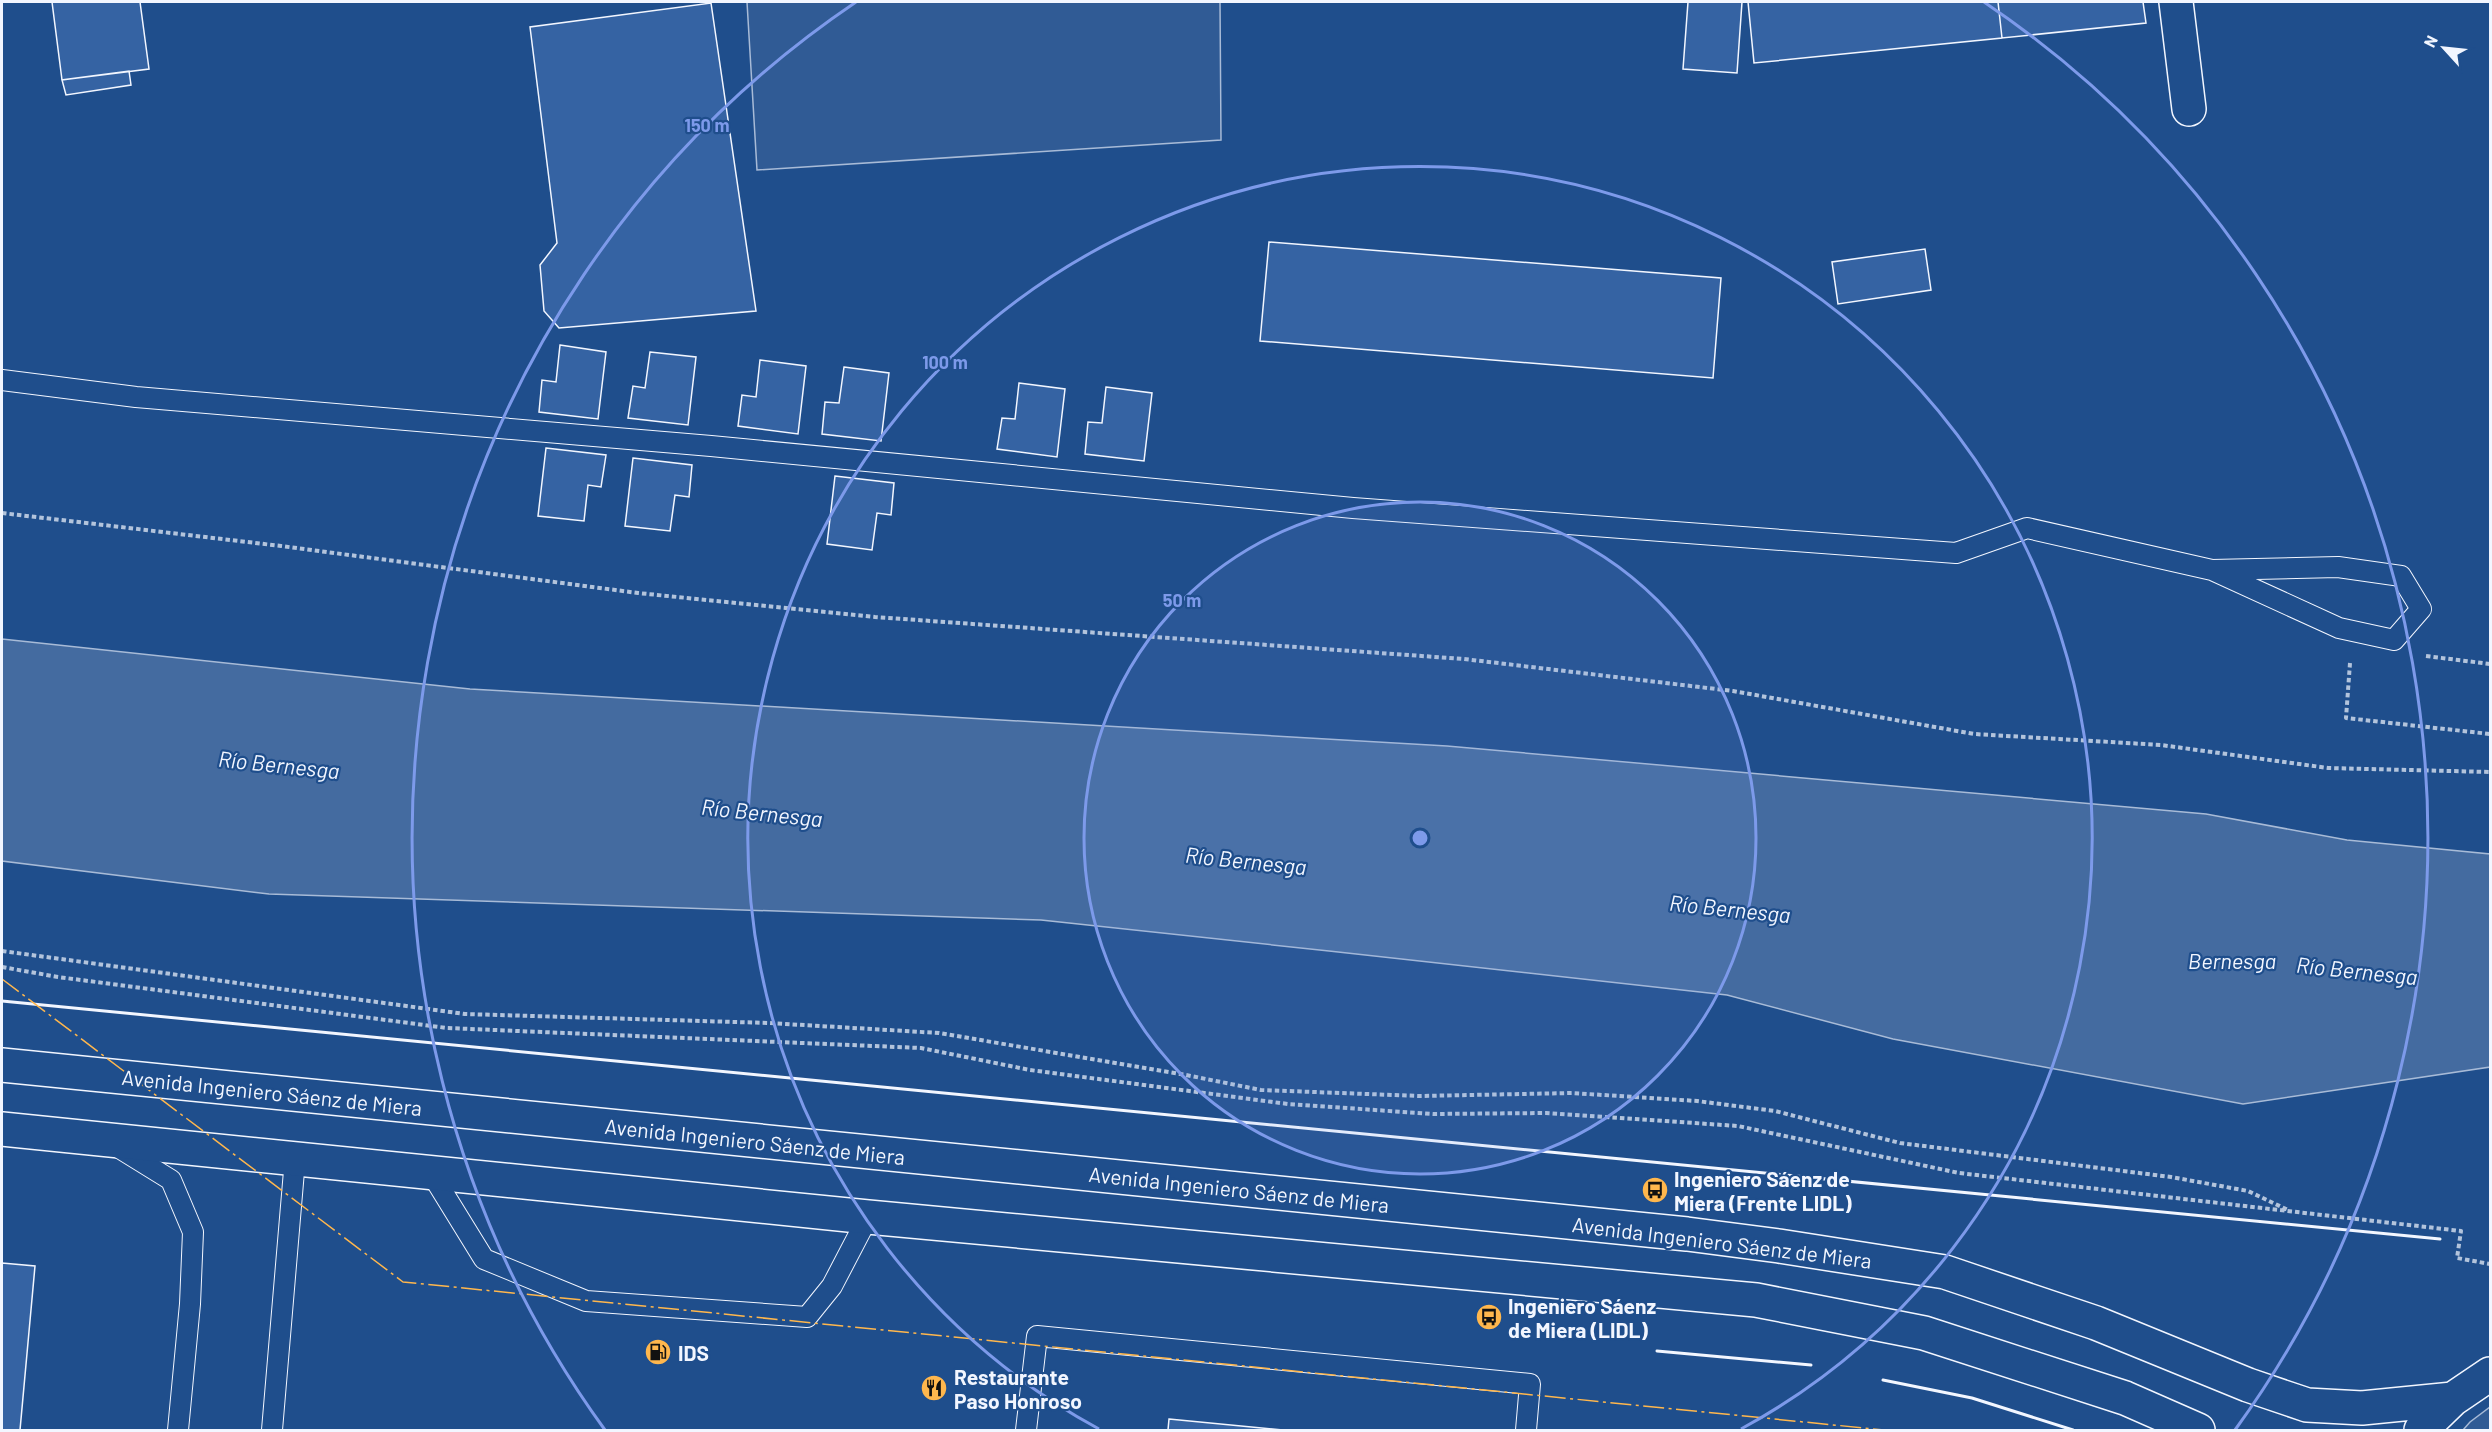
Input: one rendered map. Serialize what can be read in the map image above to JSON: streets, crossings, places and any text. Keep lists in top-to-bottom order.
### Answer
{
  "streets": {
    "main road": ["Avenida Ingeniero Sáenz de Miera"]
  },
  "water": ["Río Bernesga", "Bernesga"],
  "places": {
    "bus stop": ["Ingeniero Sáenz de Miera (Frente LIDL)", "Ingeniero Sáenz de Miera (LIDL)"],
    "fuel station": ["IDS"],
    "restaurant": ["Restaurante Paso Honroso"]
  },
  "north": "top left",
  "rings": ["150 m", "100 m", "50 m"]
}
